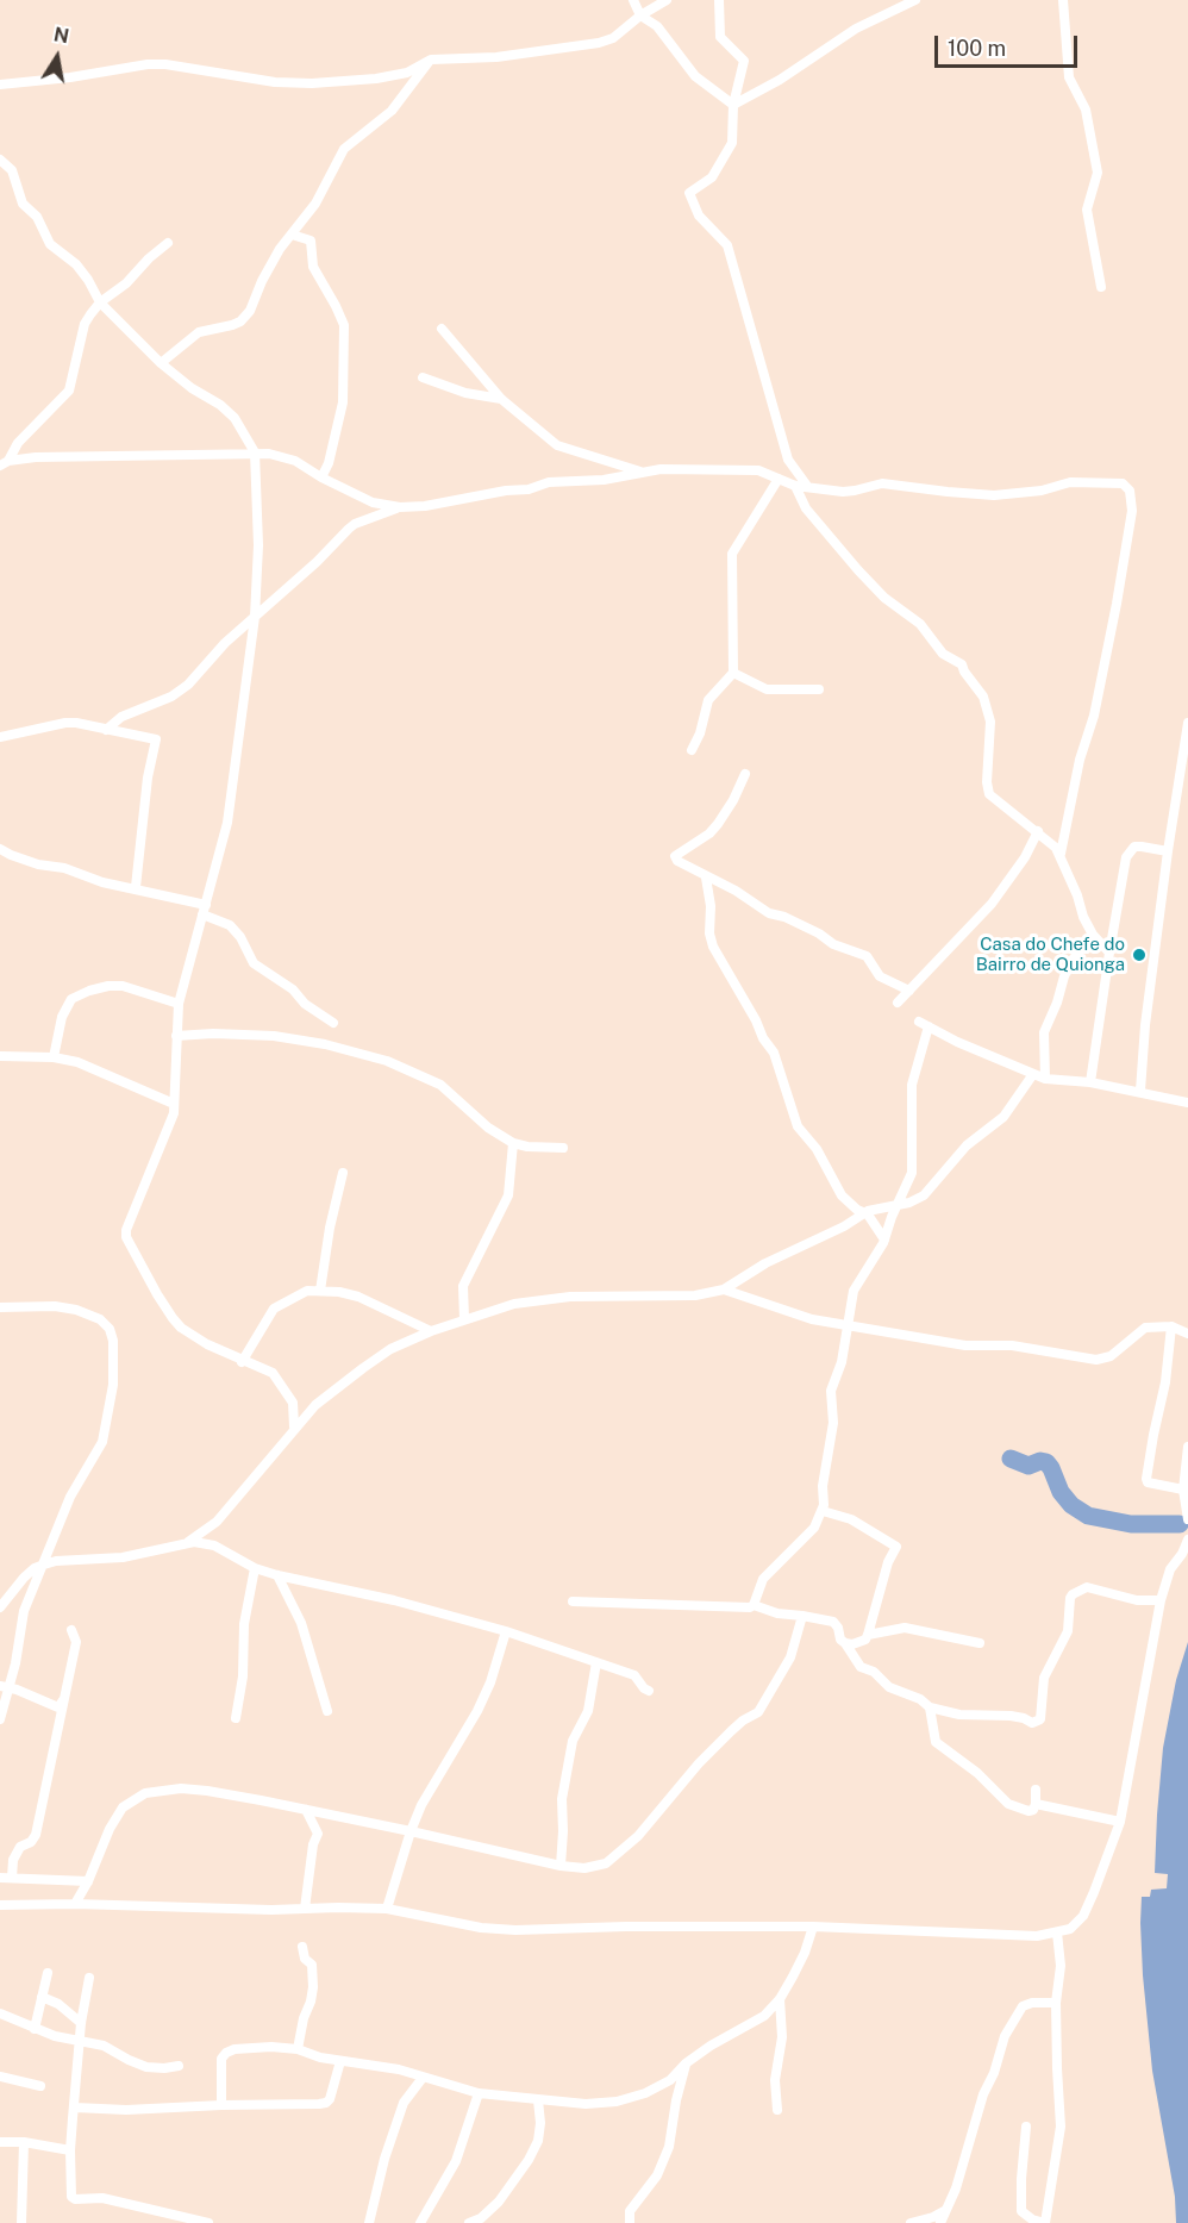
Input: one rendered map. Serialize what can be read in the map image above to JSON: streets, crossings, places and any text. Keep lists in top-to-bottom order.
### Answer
{
  "places": ["Casa do Chefe do Bairro de Quionga"],
  "scale_bar": "100 m",
  "north": "top"
}
